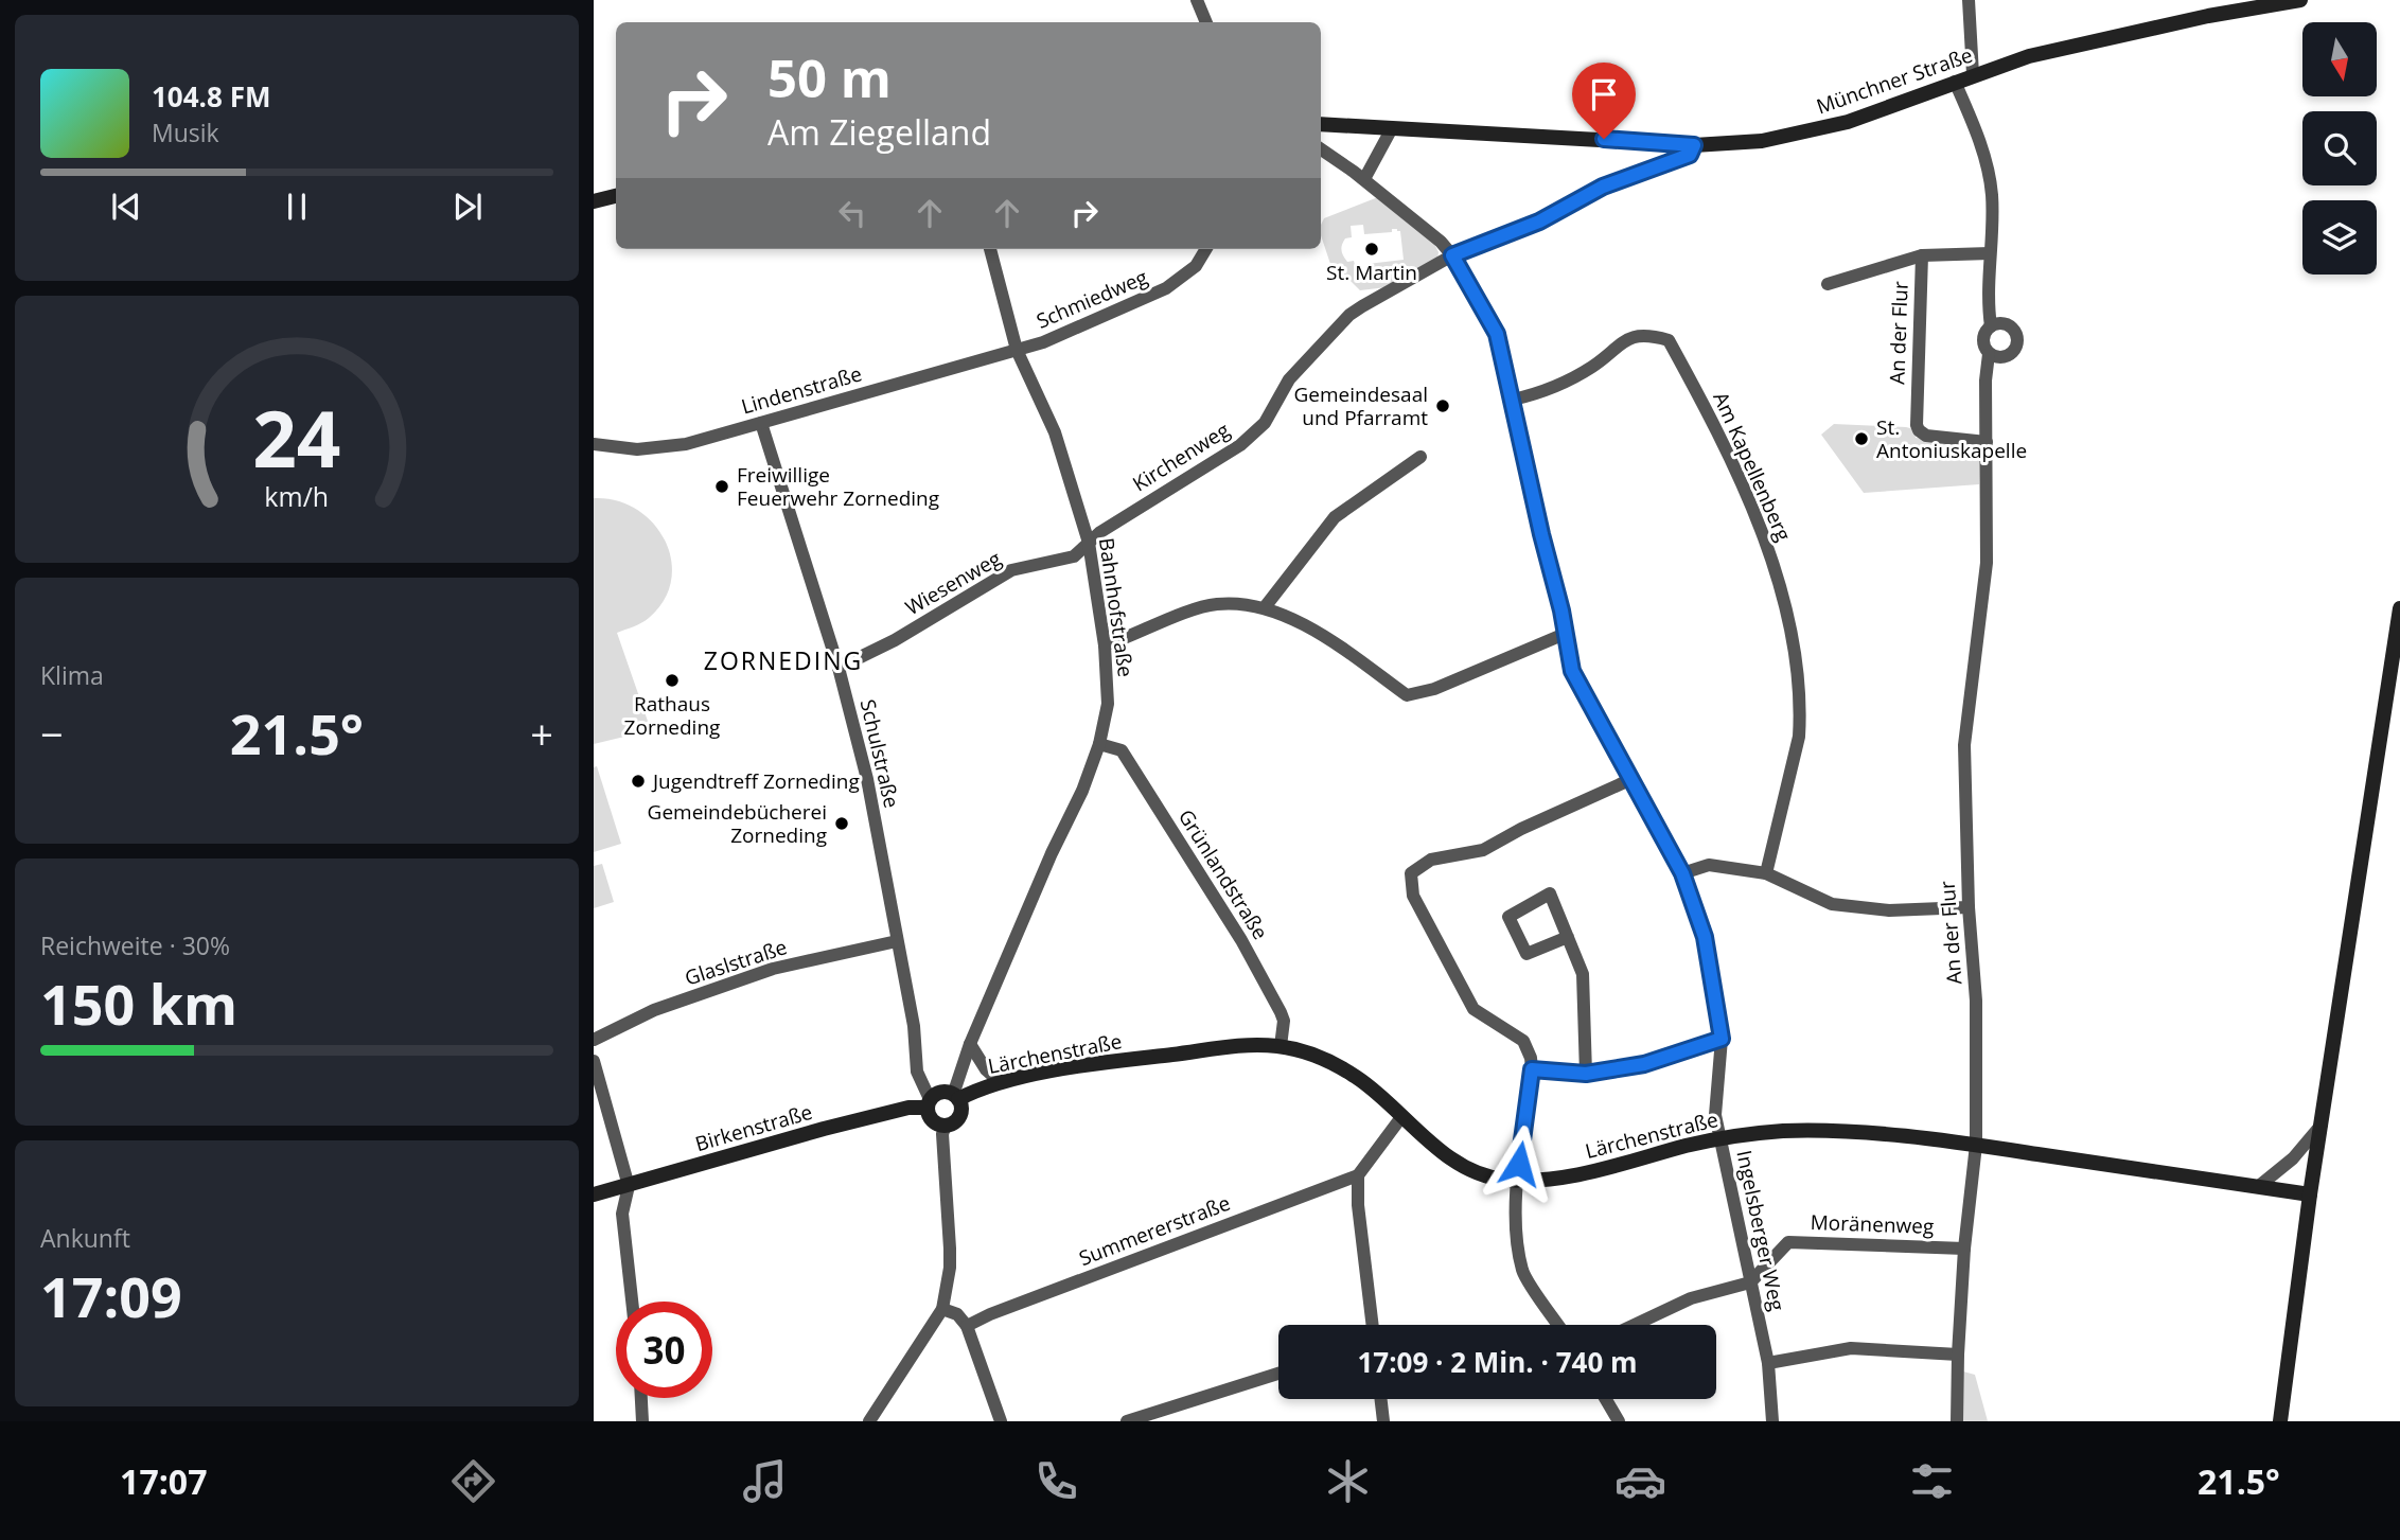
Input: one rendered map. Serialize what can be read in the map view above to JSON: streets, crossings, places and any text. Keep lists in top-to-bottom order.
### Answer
{
  "streets": {
    "street": [
      "Münchner Straße",
      "Schmiedweg",
      "An der Flur",
      "Lindenstraße",
      "Kirchenweg",
      "Am Kapellenberg",
      "Wiesenweg",
      "Bahnhofstraße",
      "Schulstraße",
      "Grünlandstraße",
      "Glaslstraße",
      "Lärchenstraße",
      "Birkenstraße",
      "Moränenweg",
      "Summererstraße",
      "Ingelsberger Weg"
    ]
  },
  "crossings": [
    ["Münchner Straße", "An der Flur"],
    ["Münchner Straße", "Kirchenweg"],
    ["Schmiedweg", "Lindenstraße"],
    ["Schmiedweg", "Bahnhofstraße"],
    ["An der Flur", "Lärchenstraße"],
    ["An der Flur", "Moränenweg"],
    ["Lindenstraße", "Bahnhofstraße"],
    ["Lindenstraße", "Schulstraße"],
    ["Kirchenweg", "Wiesenweg"],
    ["Kirchenweg", "Bahnhofstraße"],
    ["Kirchenweg", "Ingelsberger Weg"],
    ["Am Kapellenberg", "Ingelsberger Weg"],
    ["Wiesenweg", "Bahnhofstraße"],
    ["Wiesenweg", "Schulstraße"],
    ["Bahnhofstraße", "Schulstraße"],
    ["Bahnhofstraße", "Grünlandstraße"],
    ["Bahnhofstraße", "Lärchenstraße"],
    ["Bahnhofstraße", "Birkenstraße"],
    ["Schulstraße", "Glaslstraße"],
    ["Schulstraße", "Lärchenstraße"],
    ["Schulstraße", "Birkenstraße"],
    ["Grünlandstraße", "Lärchenstraße"],
    ["Lärchenstraße", "Birkenstraße"],
    ["Lärchenstraße", "Ingelsberger Weg"],
    ["Moränenweg", "Ingelsberger Weg"]
  ],
  "districts": ["ZORNEDING"],
  "places": [
    "St. Martin",
    "Gemeindesaal und Pfarramt",
    "St. Antoniuskapelle",
    "Freiwillige Feuerwehr Zorneding",
    "Rathaus Zorneding",
    "Jugendtreff Zorneding",
    "Gemeindebücherei Zorneding"
  ],
  "north": "bottom",
  "page": {
    "turn": ["50 m", "Am Ziegelland"],
    "song": ["104.8 FM", "Musik"],
    "tile": [
      "Klima",
      ["Reichweite · 30%", "150 km"],
      ["Ankunft", "17:09"]
    ],
    "heat": ["−", "21.5°", "+"],
    "limit": "30",
    "trip": "17:09 · 2 Min. · 740 m",
    "tabs": ["17:07", "21.5°"],
    "gauge": ["24", "km/h"]
  }
}
